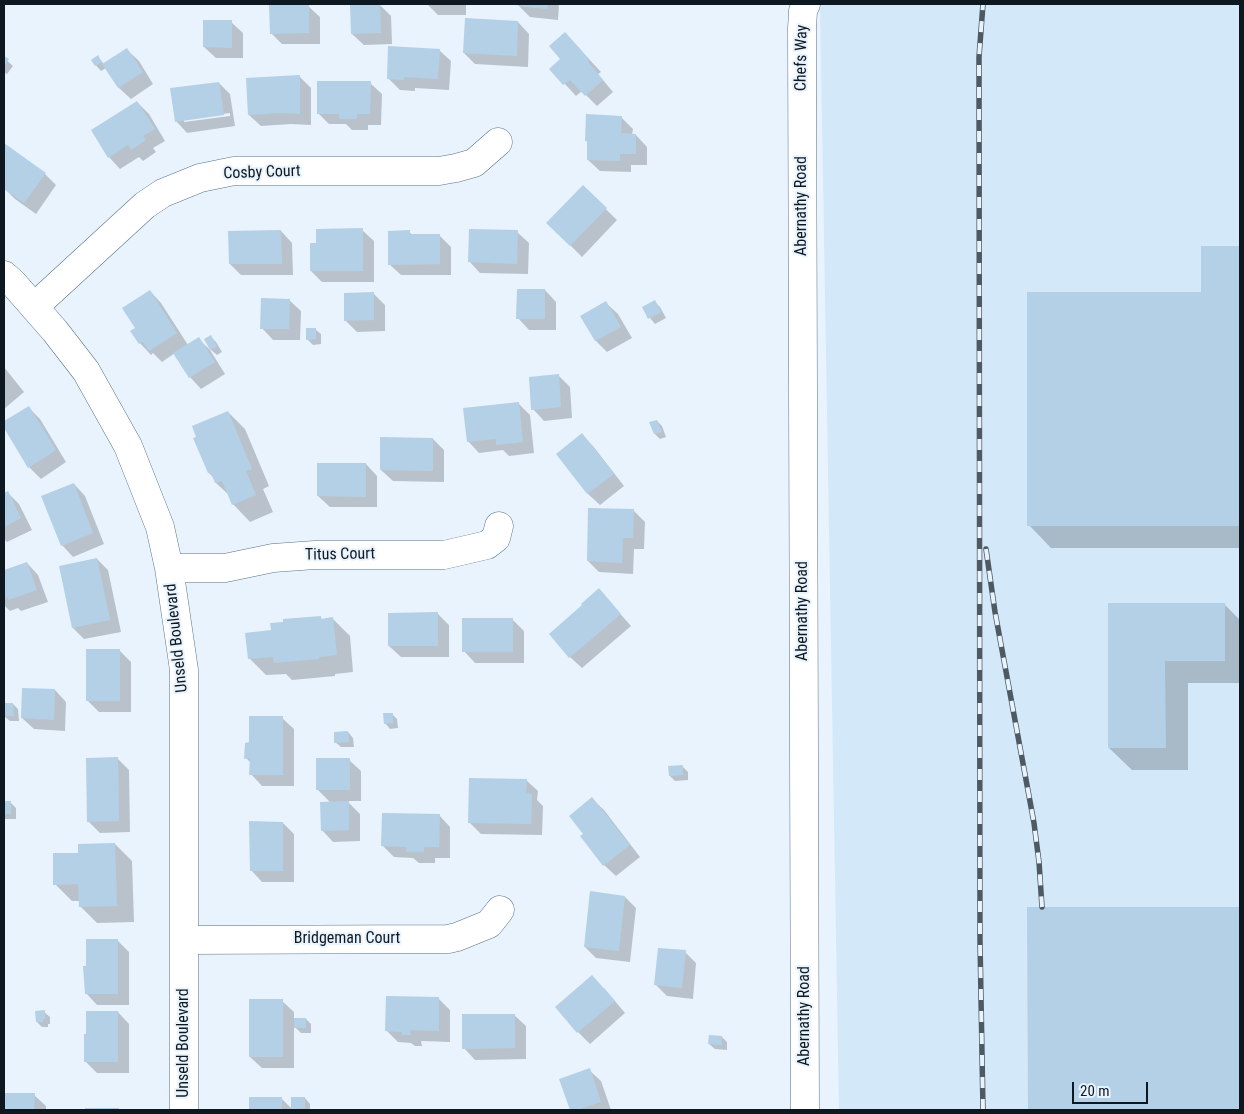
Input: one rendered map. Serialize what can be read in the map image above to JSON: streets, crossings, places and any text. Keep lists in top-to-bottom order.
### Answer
{
  "streets": {
    "street": [
      "Chefs Way",
      "Cosby Court",
      "Abernathy Road",
      "Titus Court",
      "Unseld Boulevard",
      "Bridgeman Court"
    ]
  },
  "crossings": [
    ["Chefs Way", "Abernathy Road"],
    ["Cosby Court", "Unseld Boulevard"],
    ["Titus Court", "Unseld Boulevard"],
    ["Unseld Boulevard", "Bridgeman Court"]
  ],
  "scale_bar": "20 m"
}
